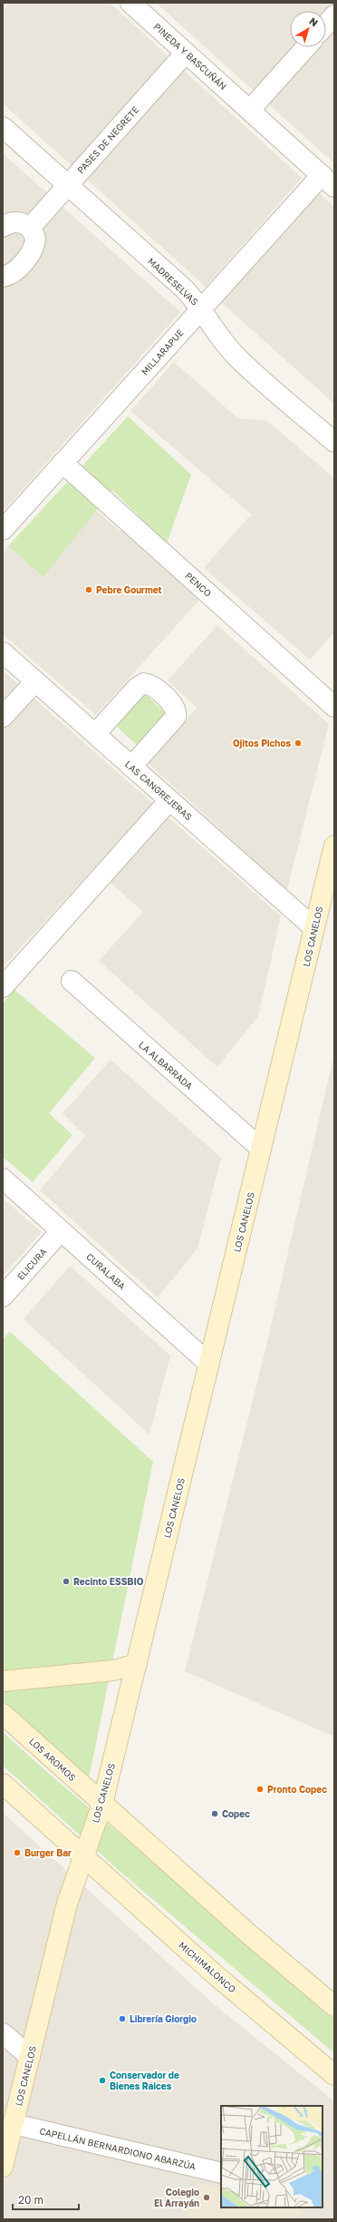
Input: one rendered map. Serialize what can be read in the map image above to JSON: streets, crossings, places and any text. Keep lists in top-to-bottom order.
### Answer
{
  "streets": {
    "main road": ["LOS CANELOS", "LOS AROMOS", "MICHIMALONCO"],
    "street": [
      "PINEDA Y BASCUÑÁN",
      "PASES DE NEGRETE",
      "MADRESELVAS",
      "MILLARAPUE",
      "PENCO",
      "LAS CANGREJERAS",
      "LA ALBARRADA",
      "ELICURA",
      "CURALABA",
      "CAPELLÁN BERNARDIONO ABARZÚA"
    ]
  },
  "crossings": [
    ["PINEDA Y BASCUÑÁN", "PASES DE NEGRETE"],
    ["PINEDA Y BASCUÑÁN", "MILLARAPUE"],
    ["PASES DE NEGRETE", "MADRESELVAS"],
    ["MADRESELVAS", "MILLARAPUE"],
    ["MILLARAPUE", "PENCO"],
    ["LAS CANGREJERAS", "LOS CANELOS"],
    ["LOS CANELOS", "LA ALBARRADA"],
    ["LOS CANELOS", "CURALABA"],
    ["LOS CANELOS", "LOS AROMOS"],
    ["LOS CANELOS", "MICHIMALONCO"],
    ["LOS CANELOS", "CAPELLÁN BERNARDIONO ABARZÚA"],
    ["ELICURA", "CURALABA"]
  ],
  "places": [
    "Pebre Gourmet",
    "Ojitos Pichos",
    "Recinto ESSBIO",
    "Pronto Copec",
    "Copec",
    "Burger Bar",
    "Librería Giorgio",
    "Conservador de Bienes Raices",
    "Colegio El Arrayán"
  ],
  "scale_bar": "20 m",
  "north": "top right"
}
